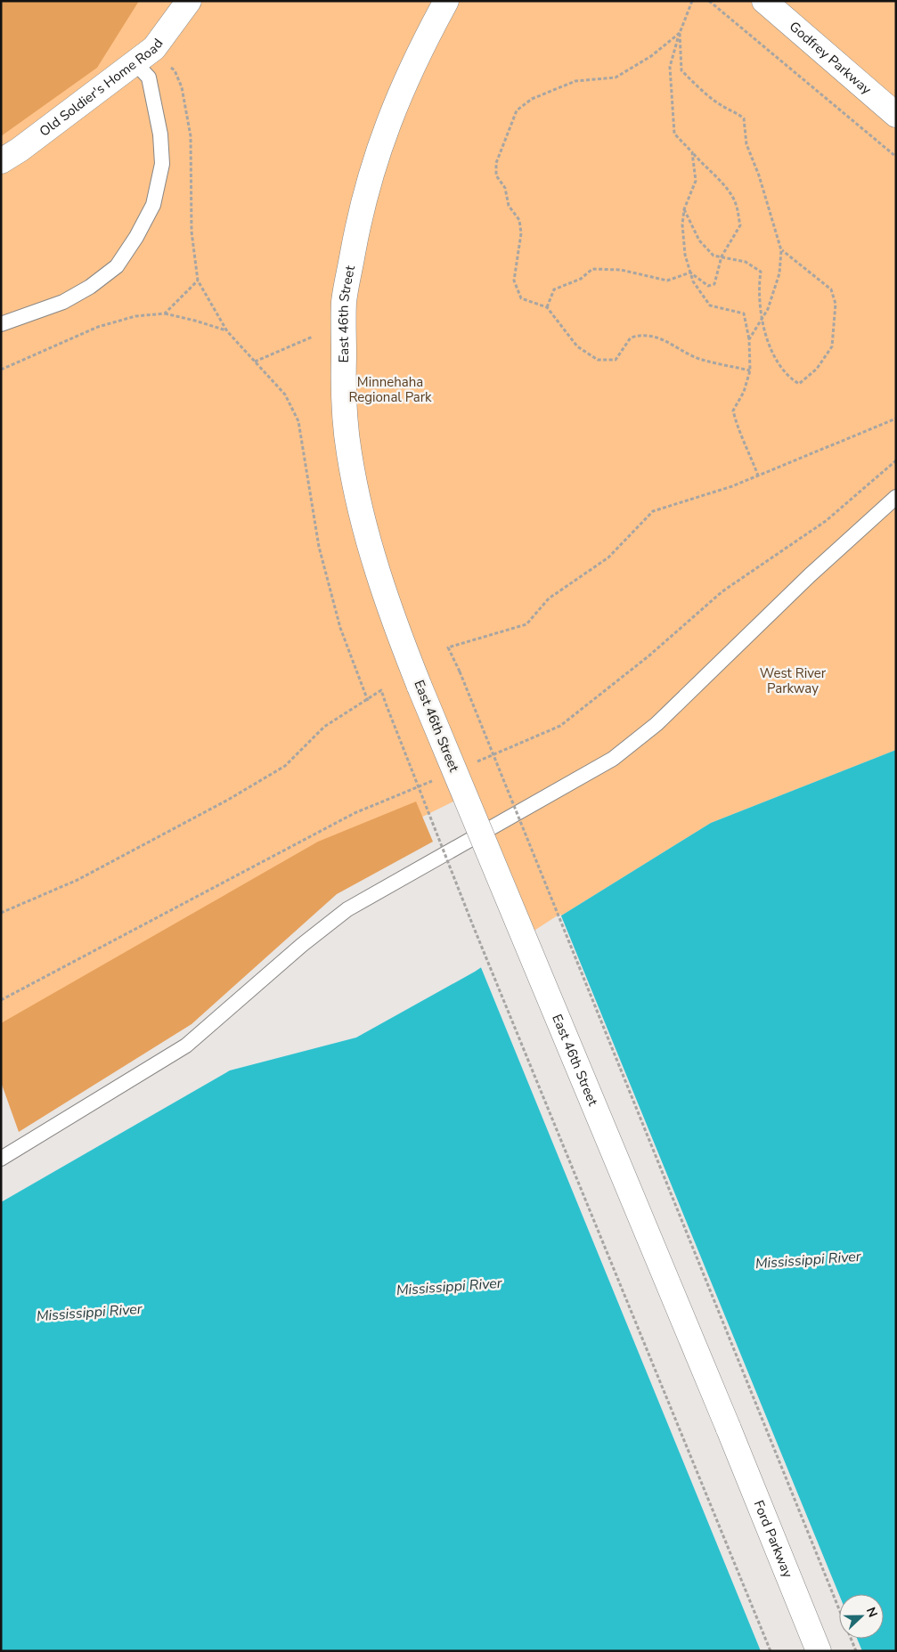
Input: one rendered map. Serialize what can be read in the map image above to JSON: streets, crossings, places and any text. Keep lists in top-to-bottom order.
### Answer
{
  "streets": {
    "main road": [
      "Godfrey Parkway",
      "Old Soldier's Home Road",
      "East 46th Street",
      "Ford Parkway"
    ]
  },
  "crossings": [
    ["East 46th Street", "Ford Parkway"]
  ],
  "water": ["Mississippi River"],
  "parks": ["Minnehaha Regional Park", "West River Parkway"],
  "north": "right"
}
